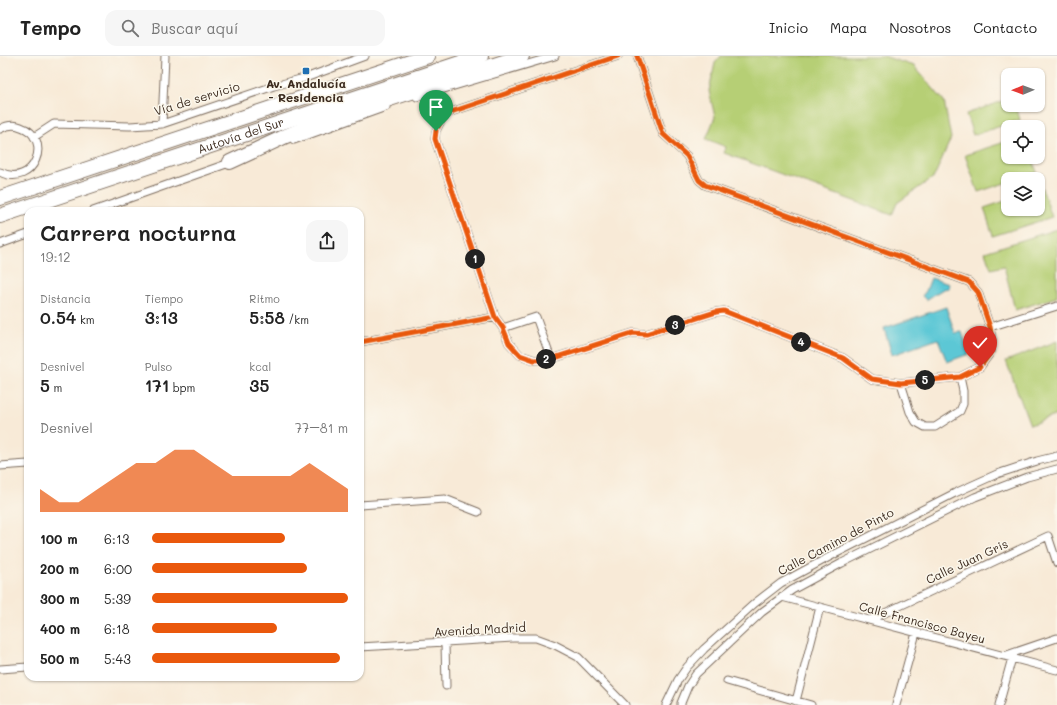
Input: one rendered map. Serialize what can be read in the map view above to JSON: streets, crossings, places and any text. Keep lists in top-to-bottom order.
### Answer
{
  "streets": {
    "highway": ["Autovía del Sur"],
    "street": [
      "Vía de servicio",
      "Calle Camino de Pinto",
      "Calle Juan Gris",
      "Calle Francisco Bayeu",
      "Avenida Madrid"
    ]
  },
  "crossings": [
    ["Calle Camino de Pinto", "Calle Francisco Bayeu"],
    ["Calle Juan Gris", "Calle Francisco Bayeu"]
  ],
  "places": {
    "transit": ["Av. Andalucía - Residencia"]
  },
  "north": "left",
  "page": {
    "header": "Tempo",
    "search": "Buscar aquí",
    "nav": [
      "Inicio",
      "Mapa",
      "Nosotros",
      "Contacto"
    ],
    "heading": ["Carrera nocturna", "19:12"],
    "pins": [
      "1",
      "3",
      "4",
      "2",
      "5"
    ],
    "stats": [
      ["Distancia", "0.54 km"],
      ["Tiempo", "3:13"],
      ["Ritmo", "5:58 /km"],
      ["Desnivel", "5 m"],
      ["Pulso", "171 bpm"],
      ["kcal", "35"]
    ],
    "chart": ["Desnivel", "77–81 m"],
    "list": [
      {
        "name": "100 m",
        "note": "6:13"
      },
      {
        "name": "200 m",
        "note": "6:00"
      },
      {
        "name": "300 m",
        "note": "5:39"
      },
      {
        "name": "400 m",
        "note": "6:18"
      },
      {
        "name": "500 m",
        "note": "5:43"
      }
    ]
  }
}
